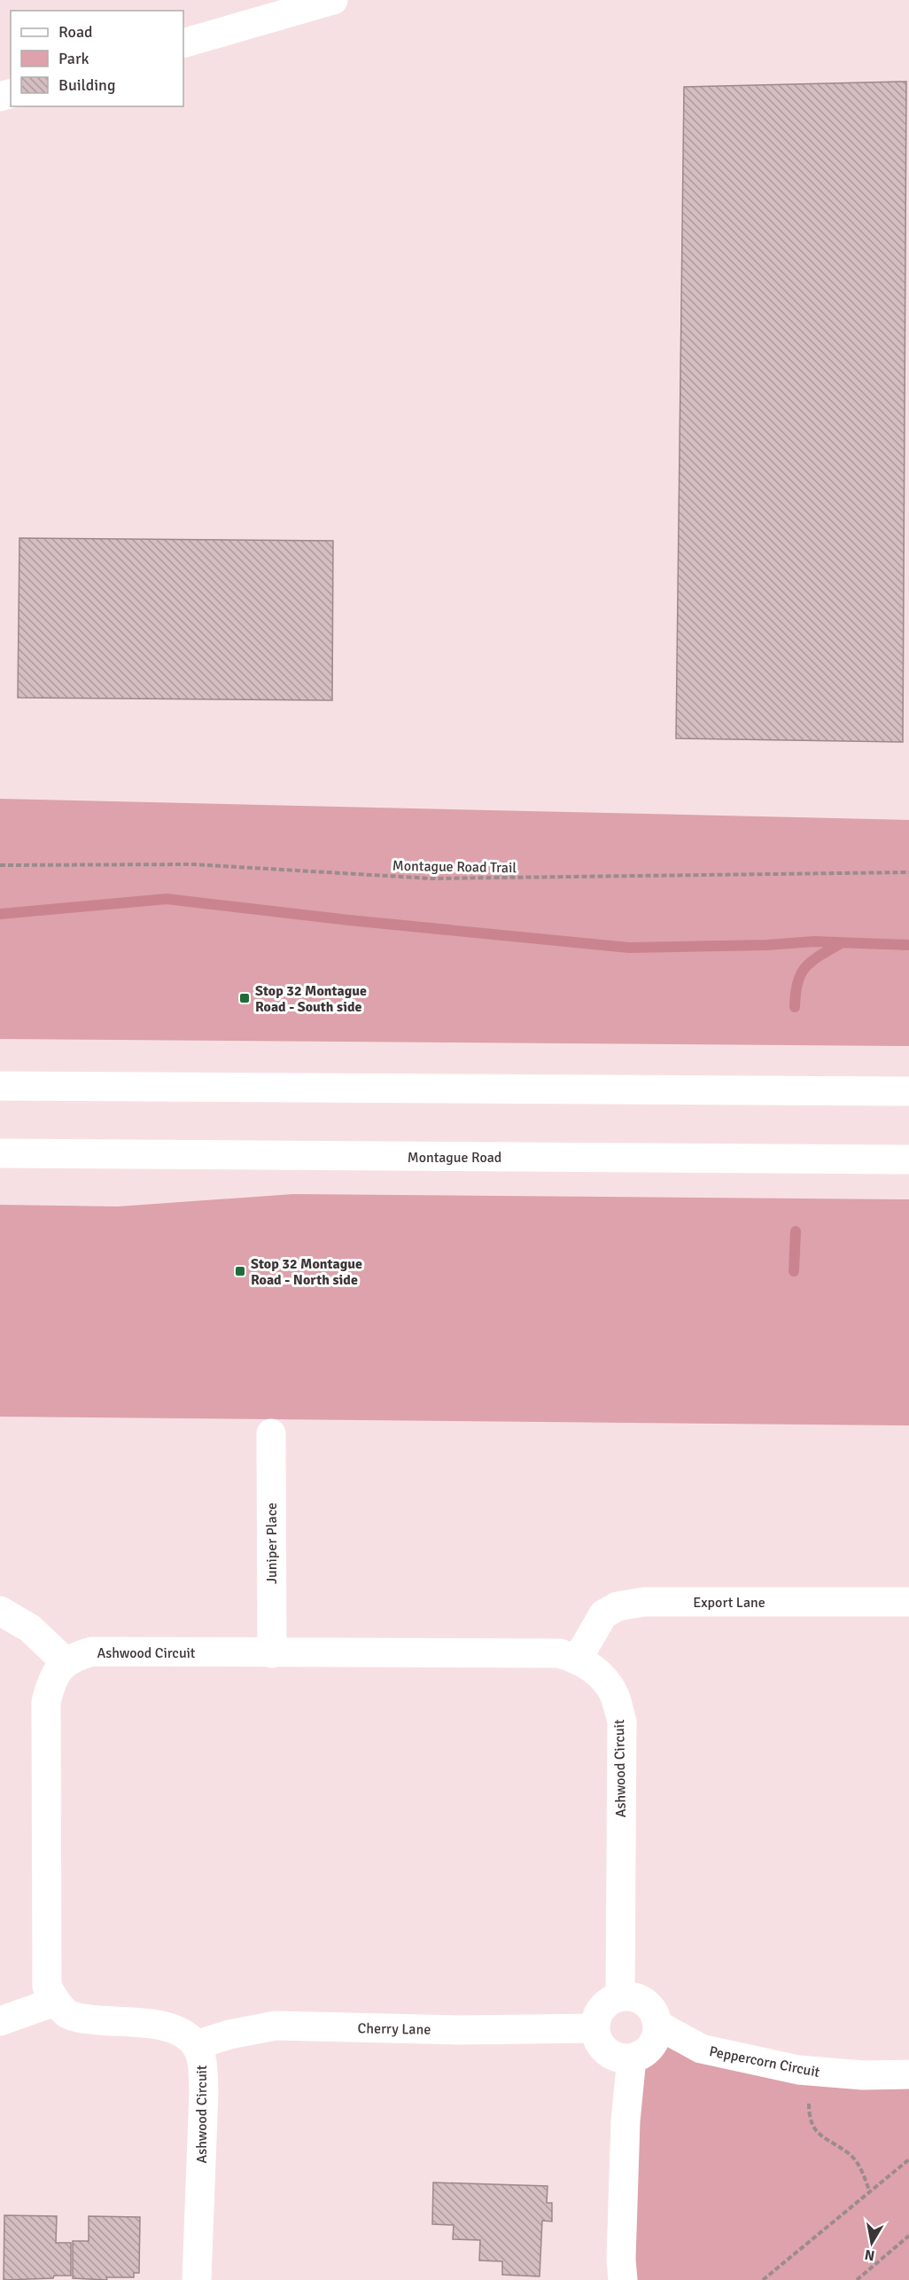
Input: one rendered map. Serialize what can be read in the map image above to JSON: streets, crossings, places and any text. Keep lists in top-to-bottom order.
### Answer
{
  "streets": {
    "street": [
      "Montague Road",
      "Juniper Place",
      "Export Lane",
      "Ashwood Circuit",
      "Cherry Lane",
      "Peppercorn Circuit"
    ],
    "path": ["Montague Road Trail"]
  },
  "crossings": [
    ["Juniper Place", "Ashwood Circuit"],
    ["Export Lane", "Ashwood Circuit"],
    ["Ashwood Circuit", "Cherry Lane"],
    ["Ashwood Circuit", "Peppercorn Circuit"],
    ["Cherry Lane", "Peppercorn Circuit"]
  ],
  "places": {
    "transit": ["Stop 32 Montague Road - South side", "Stop 32 Montague Road - North side"]
  },
  "legend": ["Road", "Park", "Building"],
  "north": "bottom"
}
